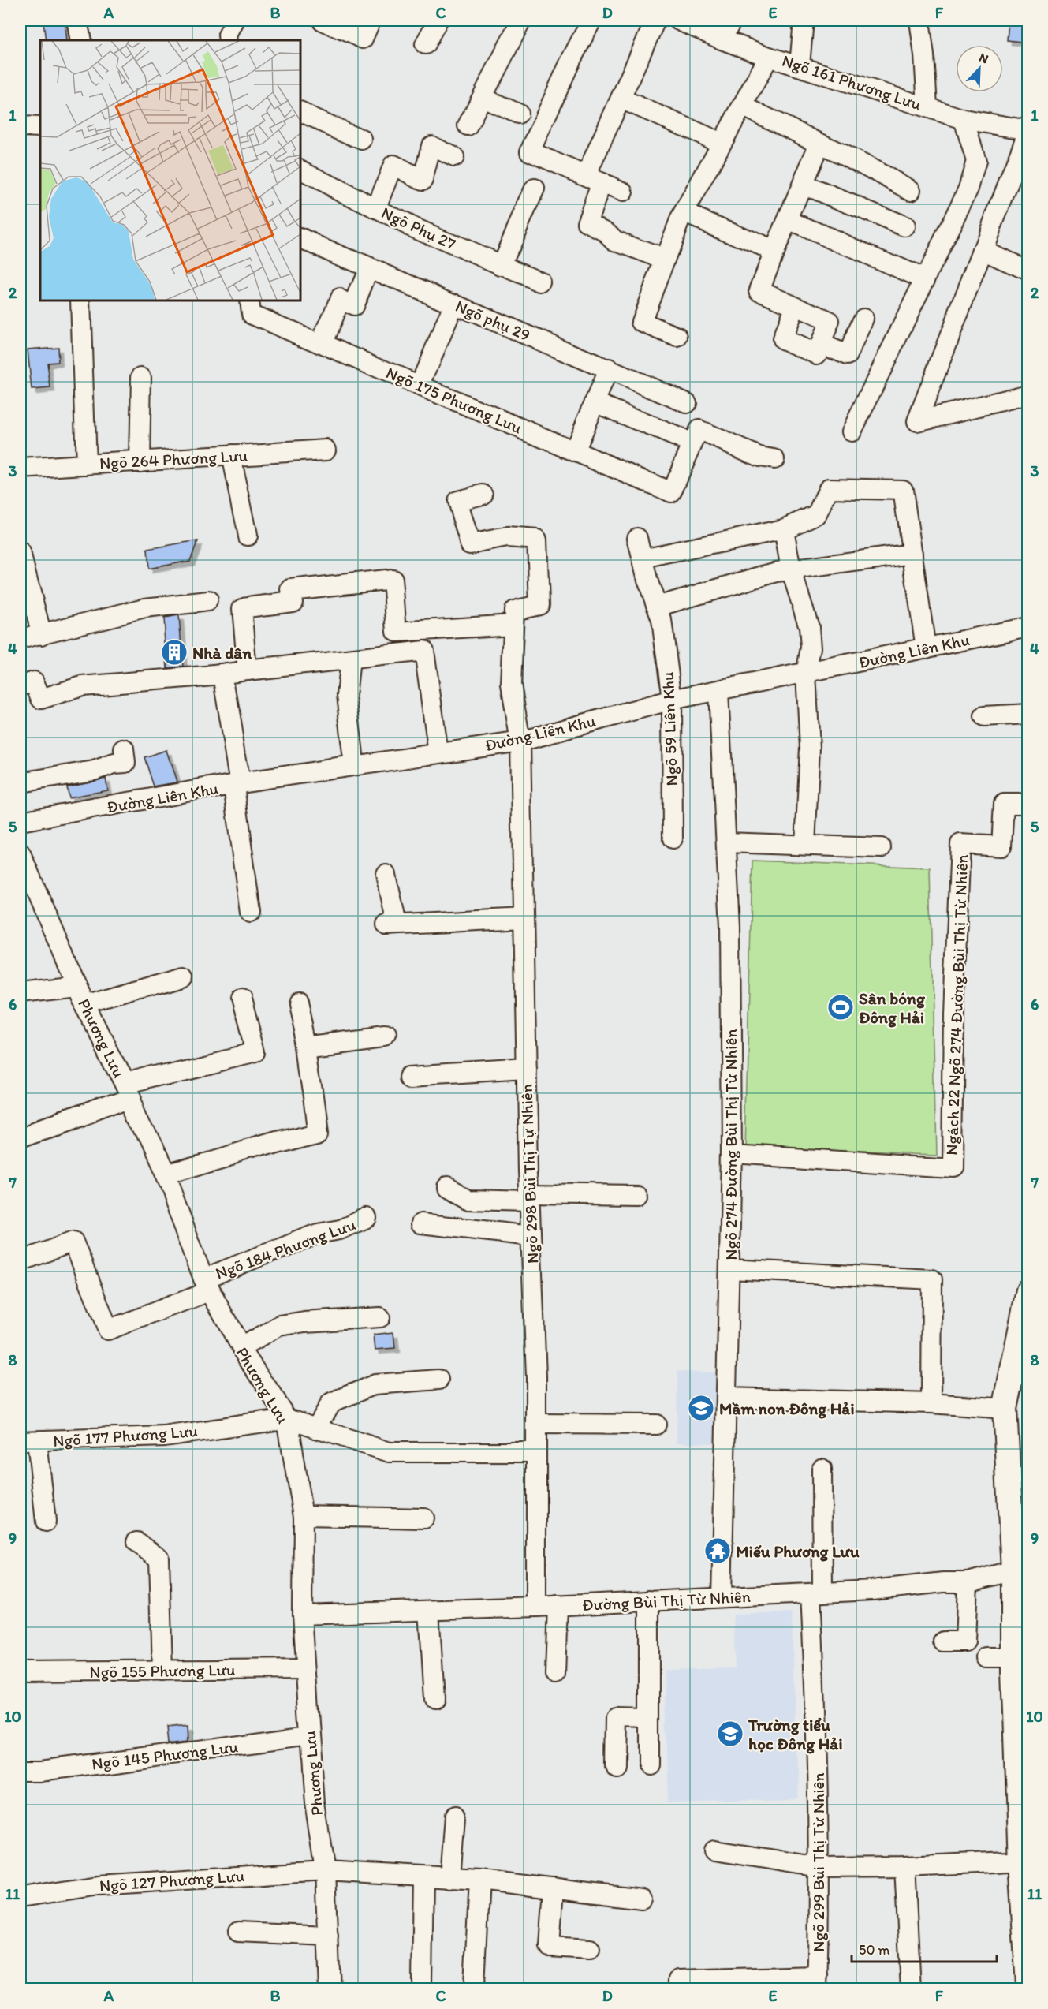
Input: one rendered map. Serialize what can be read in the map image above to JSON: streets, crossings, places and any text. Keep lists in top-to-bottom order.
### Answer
{
  "streets": {
    "street": [
      "Ngõ 161 Phương Lưu",
      "Ngõ Phụ 27",
      "Ngõ phụ 29",
      "Ngõ 175 Phương Lưu",
      "Ngõ 264 Phương Lưu",
      "Đường Liên Khu",
      "Ngõ 59 Liên Khu",
      "Ngách 22 Ngõ 274 Đường Bùi Thị Từ Nhiên",
      "Phương Lưu",
      "Ngõ 274 Đường Bùi Thị Từ Nhiên",
      "Ngõ 298 Bùi Thị Tự Nhiên",
      "Ngõ 184 Phương Lưu",
      "Ngõ 177 Phương Lưu",
      "Đường Bùi Thị Từ Nhiên",
      "Ngõ 155 Phương Lưu",
      "Ngõ 145 Phương Lưu",
      "Ngõ 299 Bùi Thị Từ Nhiên",
      "Ngõ 127 Phương Lưu"
    ]
  },
  "crossings": [
    ["Đường Liên Khu", "Ngõ 59 Liên Khu"],
    ["Đường Liên Khu", "Ngõ 274 Đường Bùi Thị Từ Nhiên"],
    ["Đường Liên Khu", "Ngõ 298 Bùi Thị Tự Nhiên"],
    ["Ngách 22 Ngõ 274 Đường Bùi Thị Từ Nhiên", "Ngõ 274 Đường Bùi Thị Từ Nhiên"],
    ["Phương Lưu", "Ngõ 184 Phương Lưu"],
    ["Phương Lưu", "Ngõ 177 Phương Lưu"],
    ["Phương Lưu", "Đường Bùi Thị Từ Nhiên"],
    ["Phương Lưu", "Ngõ 155 Phương Lưu"],
    ["Phương Lưu", "Ngõ 145 Phương Lưu"],
    ["Phương Lưu", "Ngõ 127 Phương Lưu"],
    ["Ngõ 274 Đường Bùi Thị Từ Nhiên", "Đường Bùi Thị Từ Nhiên"],
    ["Ngõ 298 Bùi Thị Tự Nhiên", "Đường Bùi Thị Từ Nhiên"],
    ["Đường Bùi Thị Từ Nhiên", "Ngõ 299 Bùi Thị Từ Nhiên"]
  ],
  "places": {
    "building": ["Nhà dân"],
    "sports": ["Sân bóng Đông Hải"],
    "school or university": ["Mầm non Đông Hải", "Trường tiểu học Đông Hải"],
    "temple": ["Miếu Phương Lưu"]
  },
  "scale_bar": "50 m",
  "north": "top right",
  "grid": {
    "columns": [
      "A",
      "B",
      "C",
      "D",
      "E",
      "F"
    ],
    "rows": [
      "1",
      "2",
      "3",
      "4",
      "5",
      "6",
      "7",
      "8",
      "9",
      "10",
      "11"
    ]
  }
}
